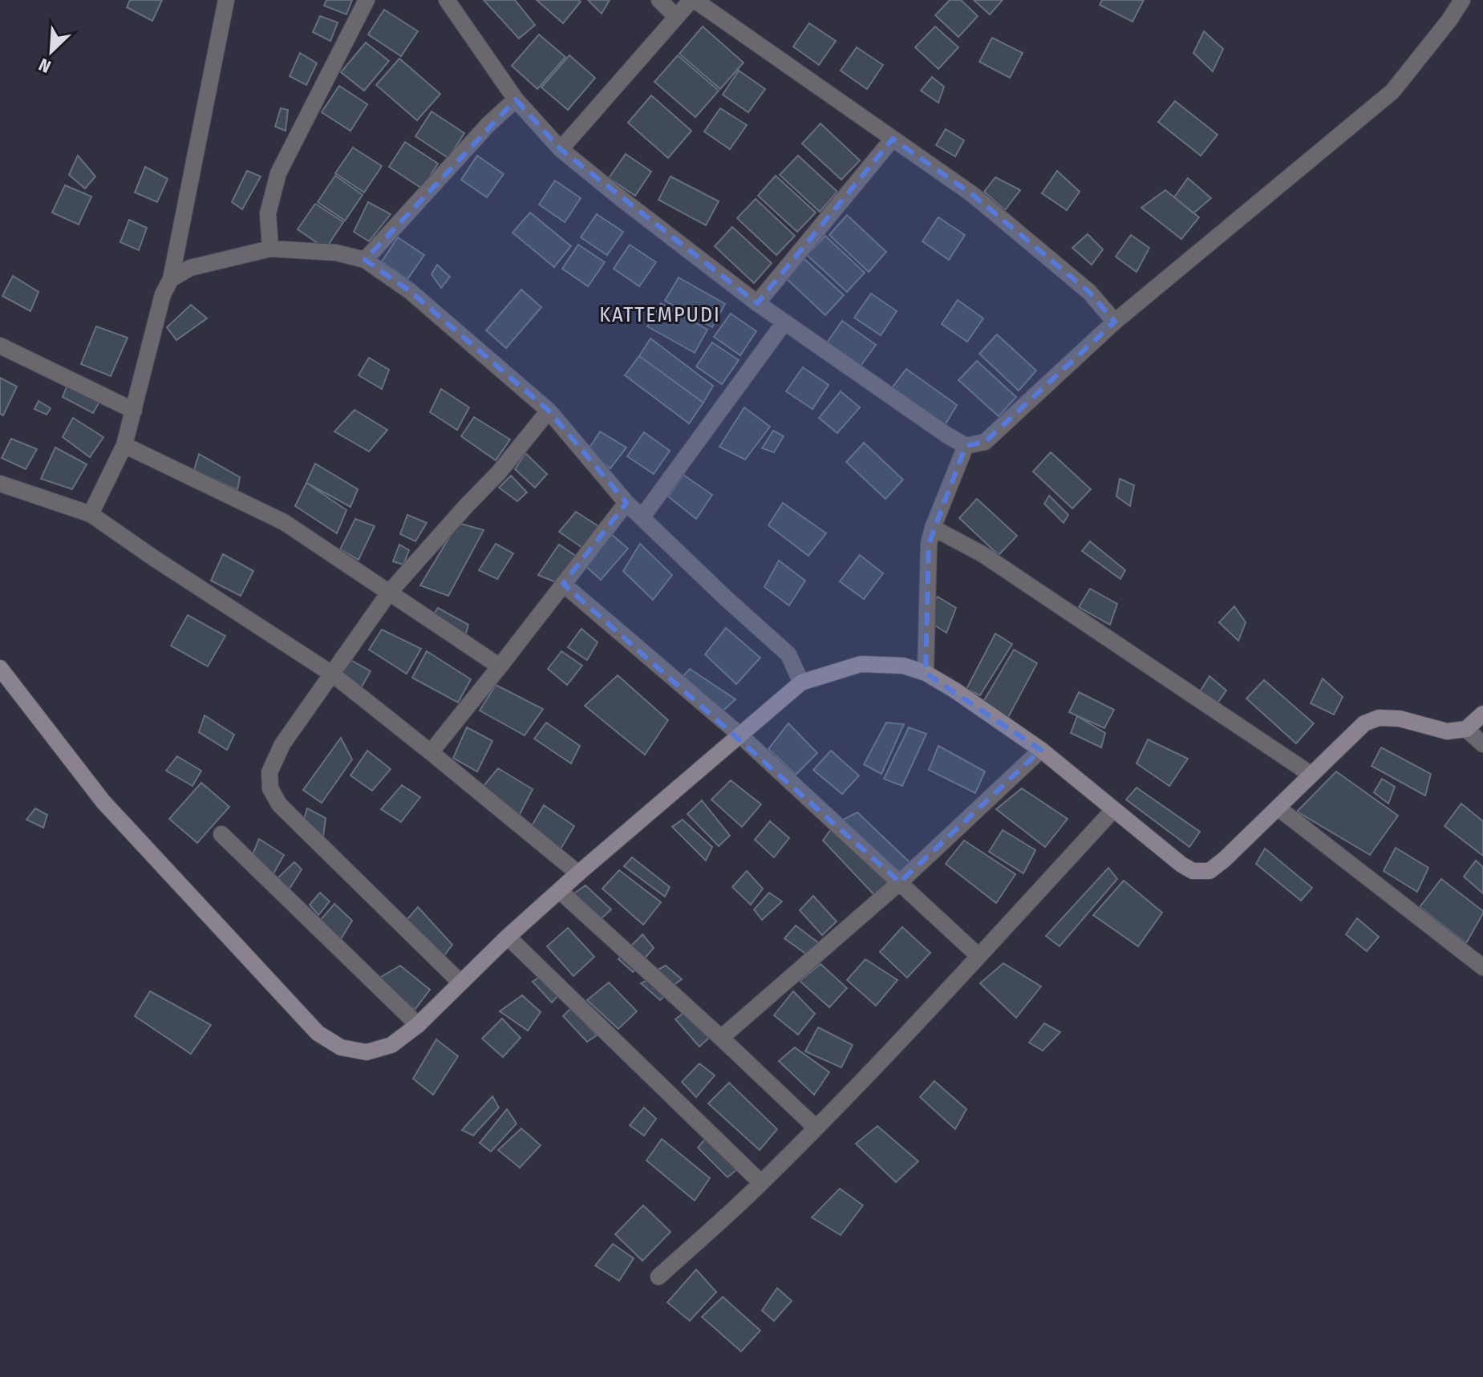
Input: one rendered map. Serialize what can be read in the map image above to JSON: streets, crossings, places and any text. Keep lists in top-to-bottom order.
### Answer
{
  "districts": ["KATTEMPUDI"],
  "north": "bottom left"
}
